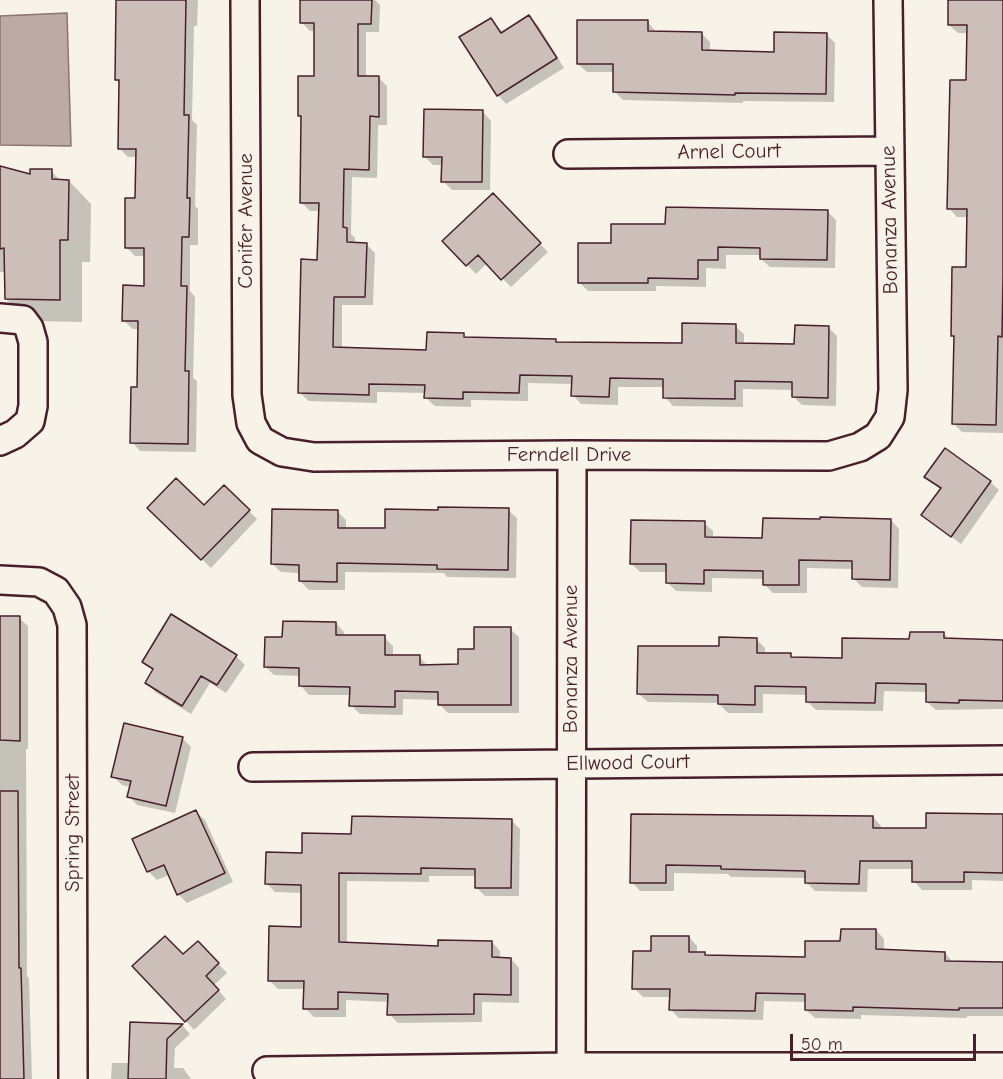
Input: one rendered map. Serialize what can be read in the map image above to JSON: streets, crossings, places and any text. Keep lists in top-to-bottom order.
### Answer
{
  "streets": {
    "street": [
      "Arnel Court",
      "Bonanza Avenue",
      "Conifer Avenue",
      "Ferndell Drive",
      "Ellwood Court",
      "Spring Street"
    ]
  },
  "crossings": [
    ["Arnel Court", "Bonanza Avenue"],
    ["Bonanza Avenue", "Ferndell Drive"],
    ["Bonanza Avenue", "Ellwood Court"],
    ["Conifer Avenue", "Ferndell Drive"]
  ],
  "scale_bar": "50 m"
}
